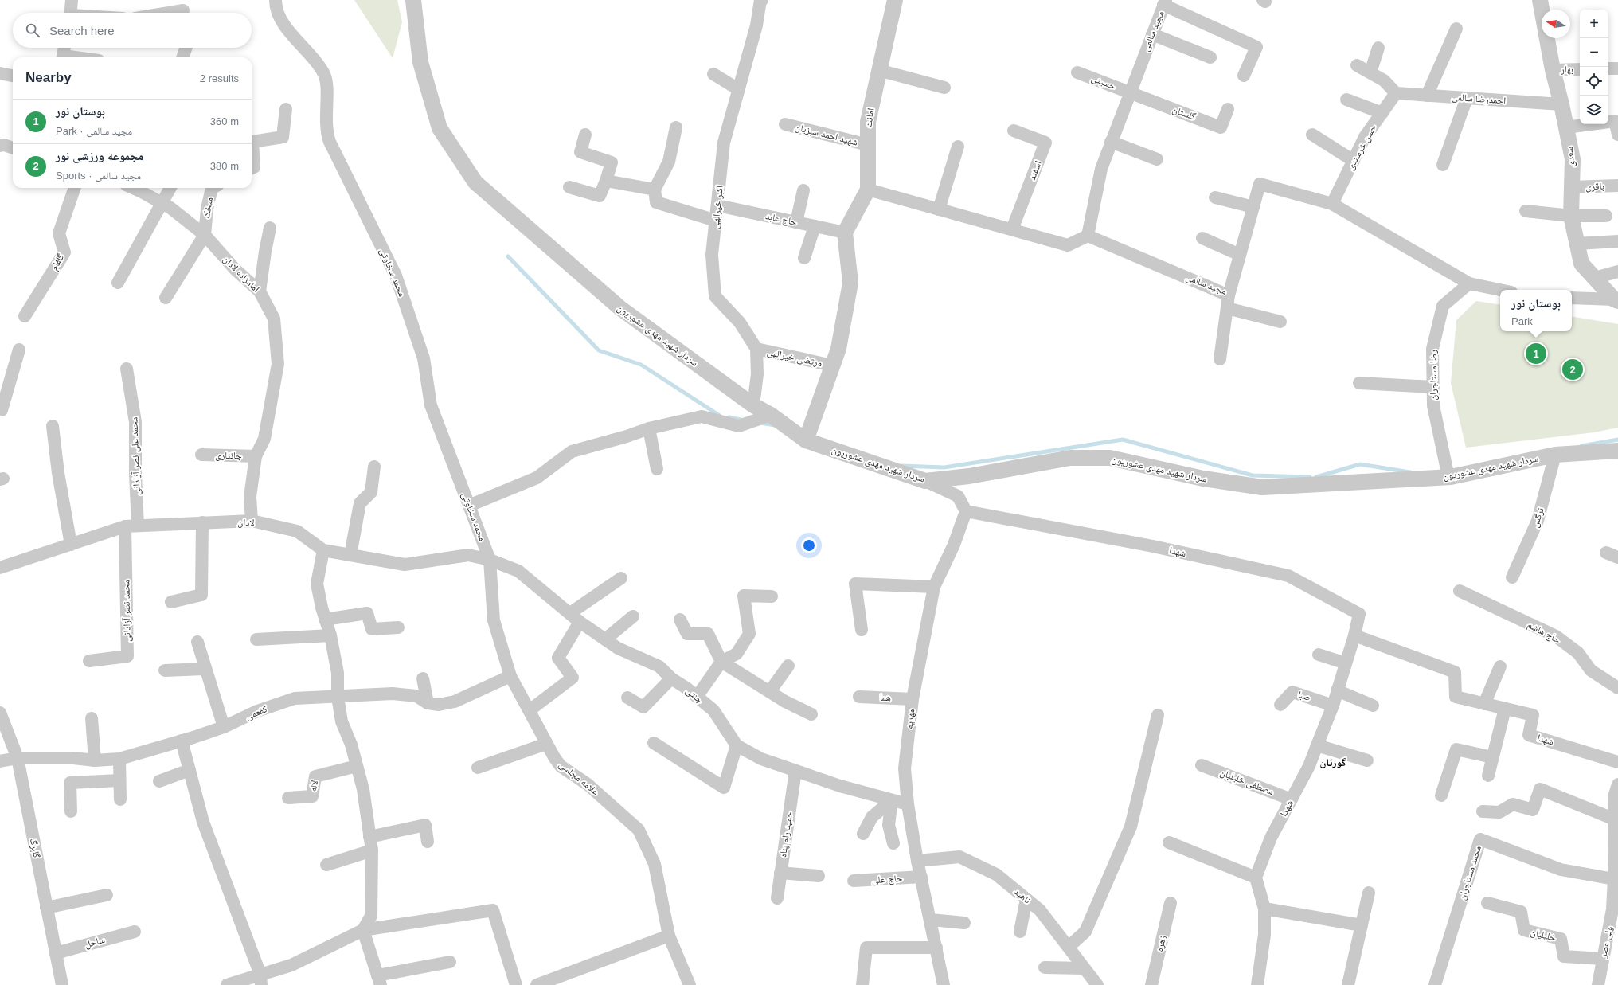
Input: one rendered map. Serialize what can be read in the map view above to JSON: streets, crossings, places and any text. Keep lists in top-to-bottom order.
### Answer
{
  "streets": {
    "street": [
      "مجید سالمی",
      "بهار",
      "حسینی",
      "احمدرضا سالمی",
      "گلستان",
      "امانت",
      "شهید احمد سبزیان",
      "حسن خرسندی",
      "سعدی",
      "اسفند",
      "باقری",
      "اکبر خیرالهی",
      "میخک",
      "حاج عابد",
      "گلفام",
      "محمد سخاوتی",
      "امامزاده لادان",
      "سردار شهید مهدی عشوریون",
      "مرتضی خیرالهی",
      "رضا مستاجران",
      "جانثاری",
      "محمد علی نصر آزادانی",
      "نرگس",
      "لادان",
      "شهدا",
      "محمد نصر آزادانی",
      "حاج هاشم",
      "جنتی",
      "صبا",
      "هما",
      "کفعمی",
      "مهدیه",
      "علامه مجلسی",
      "مصطفی خلیلیان",
      "لاله",
      "حمید رام پناه",
      "گلبرگ",
      "محمد مستاجران",
      "حاج علی",
      "ناهید",
      "خلیلیان",
      "ساحل",
      "ولی عصر",
      "زهره"
    ]
  },
  "crossings": [
    ["مجید سالمی", "حسینی"],
    ["مجید سالمی", "گلستان"],
    ["مجید سالمی", "حسن خرسندی"],
    ["مجید سالمی", "رضا مستاجران"],
    ["بهار", "سعدی"],
    ["حسینی", "گلستان"],
    ["احمدرضا سالمی", "حسن خرسندی"],
    ["احمدرضا سالمی", "سعدی"],
    ["امانت", "شهید احمد سبزیان"],
    ["امانت", "حاج عابد"],
    ["سعدی", "باقری"],
    ["اکبر خیرالهی", "حاج عابد"],
    ["اکبر خیرالهی", "مرتضی خیرالهی"],
    ["میخک", "امامزاده لادان"],
    ["محمد سخاوتی", "لادان"],
    ["محمد سخاوتی", "جنتی"],
    ["محمد سخاوتی", "علامه مجلسی"],
    ["امامزاده لادان", "جانثاری"],
    ["امامزاده لادان", "لادان"],
    ["سردار شهید مهدی عشوریون", "رضا مستاجران"],
    ["سردار شهید مهدی عشوریون", "نرگس"],
    ["محمد علی نصر آزادانی", "لادان"],
    ["محمد علی نصر آزادانی", "محمد نصر آزادانی"],
    ["لادان", "محمد نصر آزادانی"],
    ["لادان", "جنتی"],
    ["لادان", "علامه مجلسی"],
    ["شهدا", "صبا"],
    ["شهدا", "مهدیه"],
    ["شهدا", "مصطفی خلیلیان"],
    ["جنتی", "مهدیه"],
    ["جنتی", "علامه مجلسی"],
    ["جنتی", "حمید رام پناه"],
    ["هما", "مهدیه"],
    ["کفعمی", "علامه مجلسی"],
    ["کفعمی", "گلبرگ"],
    ["مهدیه", "حاج علی"],
    ["مهدیه", "ناهید"],
    ["گلبرگ", "ساحل"],
    ["محمد مستاجران", "ولی عصر"],
    ["خلیلیان", "ولی عصر"]
  ],
  "districts": ["گورتان"],
  "north": "left",
  "page": {
    "map_buttons": ["+", "−"],
    "search": "Search here",
    "heading": ["Nearby", "2 results"],
    "list": [
      {
        "mark": "1",
        "name": "بوستان نور",
        "note": "Park · مجید سالمی",
        "value": "360 m"
      },
      {
        "mark": "2",
        "name": "مجموعه ورزشی نور",
        "note": "Sports · مجید سالمی",
        "value": "380 m"
      }
    ],
    "popup": ["بوستان نور", "Park"],
    "pins": ["1", "2"]
  }
}
